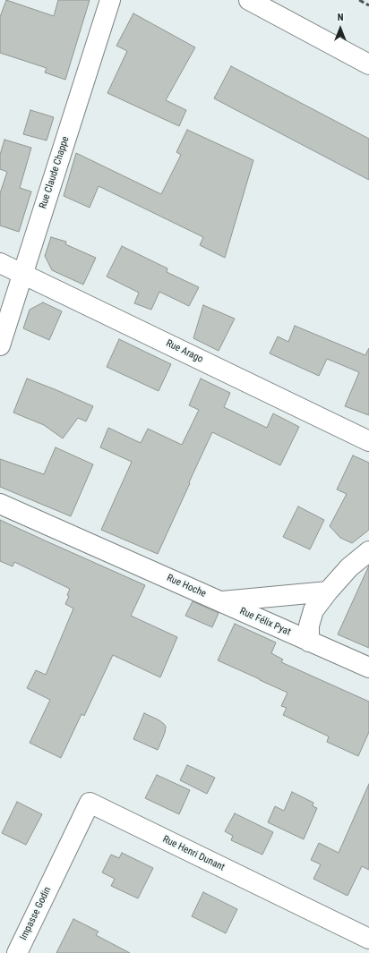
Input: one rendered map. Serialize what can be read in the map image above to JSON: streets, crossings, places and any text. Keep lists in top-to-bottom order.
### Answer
{
  "streets": {
    "street": [
      "Rue Claude Chappe",
      "Rue Arago",
      "Rue Hoche",
      "Rue Félix Pyat",
      "Rue Henri Dunant",
      "Impasse Godin"
    ]
  },
  "crossings": [
    ["Rue Claude Chappe", "Rue Arago"],
    ["Rue Hoche", "Rue Félix Pyat"],
    ["Rue Henri Dunant", "Impasse Godin"]
  ],
  "north": "top"
}
